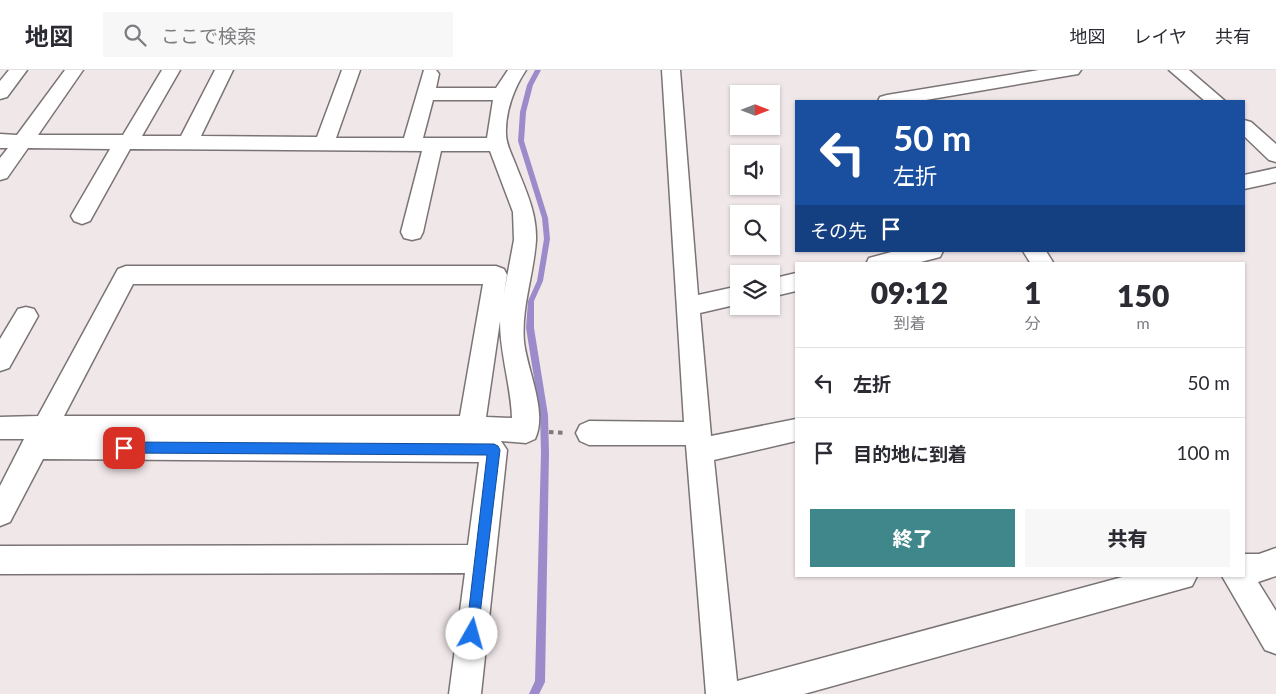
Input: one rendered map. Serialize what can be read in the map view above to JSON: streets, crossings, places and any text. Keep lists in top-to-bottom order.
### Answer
{
  "north": "right",
  "page": {
    "header": "地図",
    "search": "ここで検索",
    "nav": ["地図", "レイヤ", "共有"],
    "turn": ["50 m", "左折"],
    "then": "その先",
    "eta": [
      "09:12",
      "到着",
      "1",
      "分",
      "150",
      "m"
    ],
    "list": [
      {
        "name": "左折",
        "value": "50 m"
      },
      {
        "name": "目的地に到着",
        "value": "100 m"
      }
    ],
    "buttons": ["終了", "共有"]
  }
}
